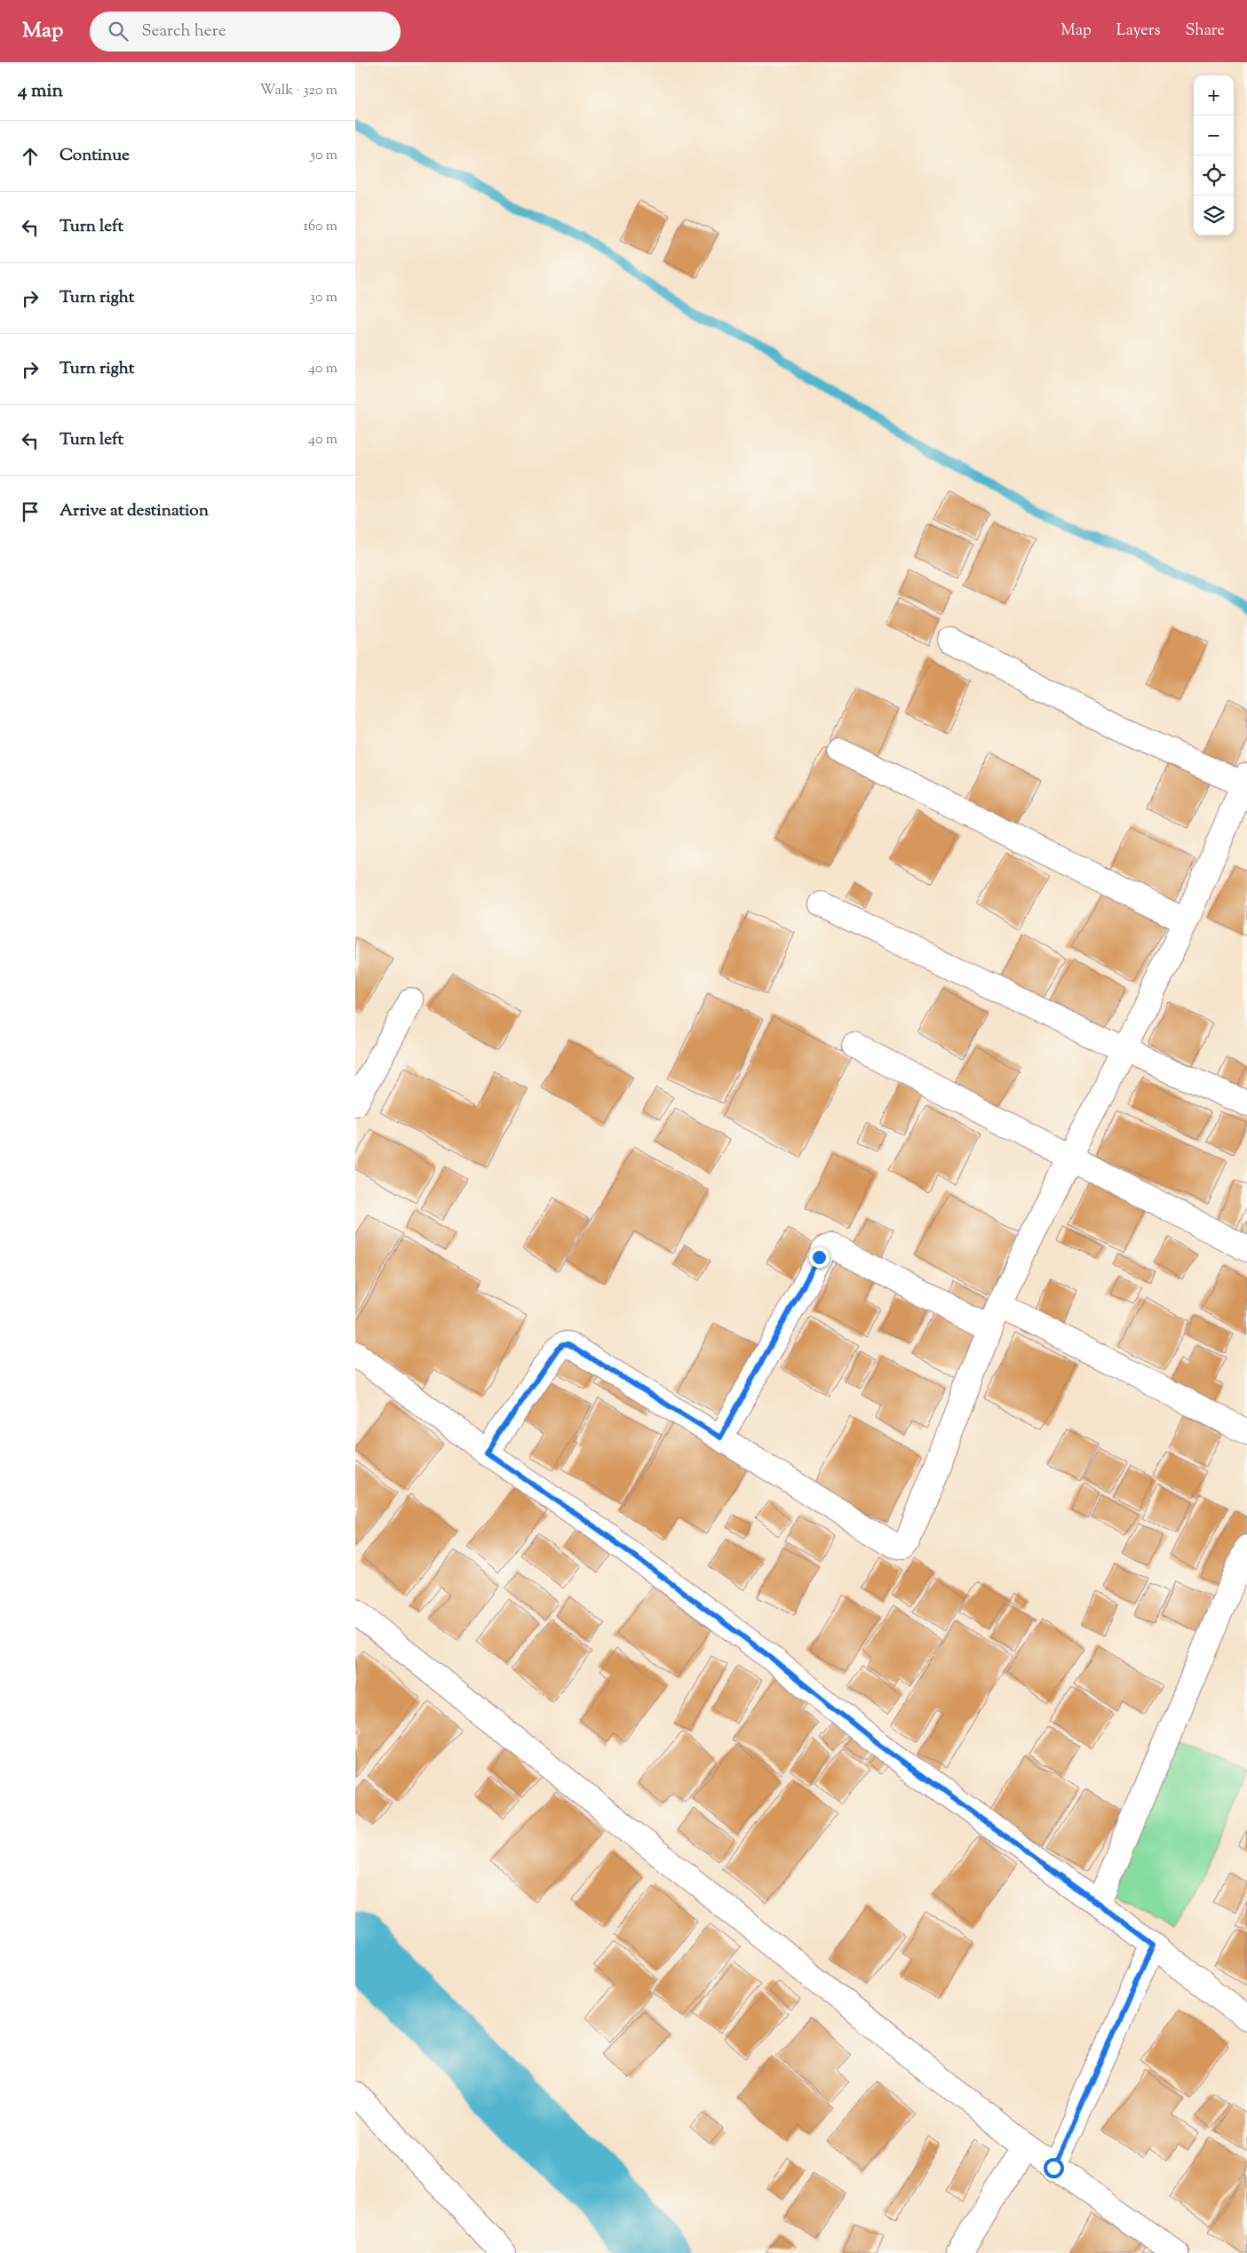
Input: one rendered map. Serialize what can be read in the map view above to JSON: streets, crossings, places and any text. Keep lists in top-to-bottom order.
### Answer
{
  "page": {
    "header": "Map",
    "search": "Search here",
    "nav": ["Map", "Layers", "Share"],
    "heading": ["4 min", "Walk · 320 m"],
    "map_buttons": ["+", "−"],
    "list": [
      ["Continue", "50 m"],
      ["Turn left", "160 m"],
      ["Turn right", "30 m"],
      ["Turn right", "40 m"],
      ["Turn left", "40 m"],
      "Arrive at destination"
    ]
  }
}
